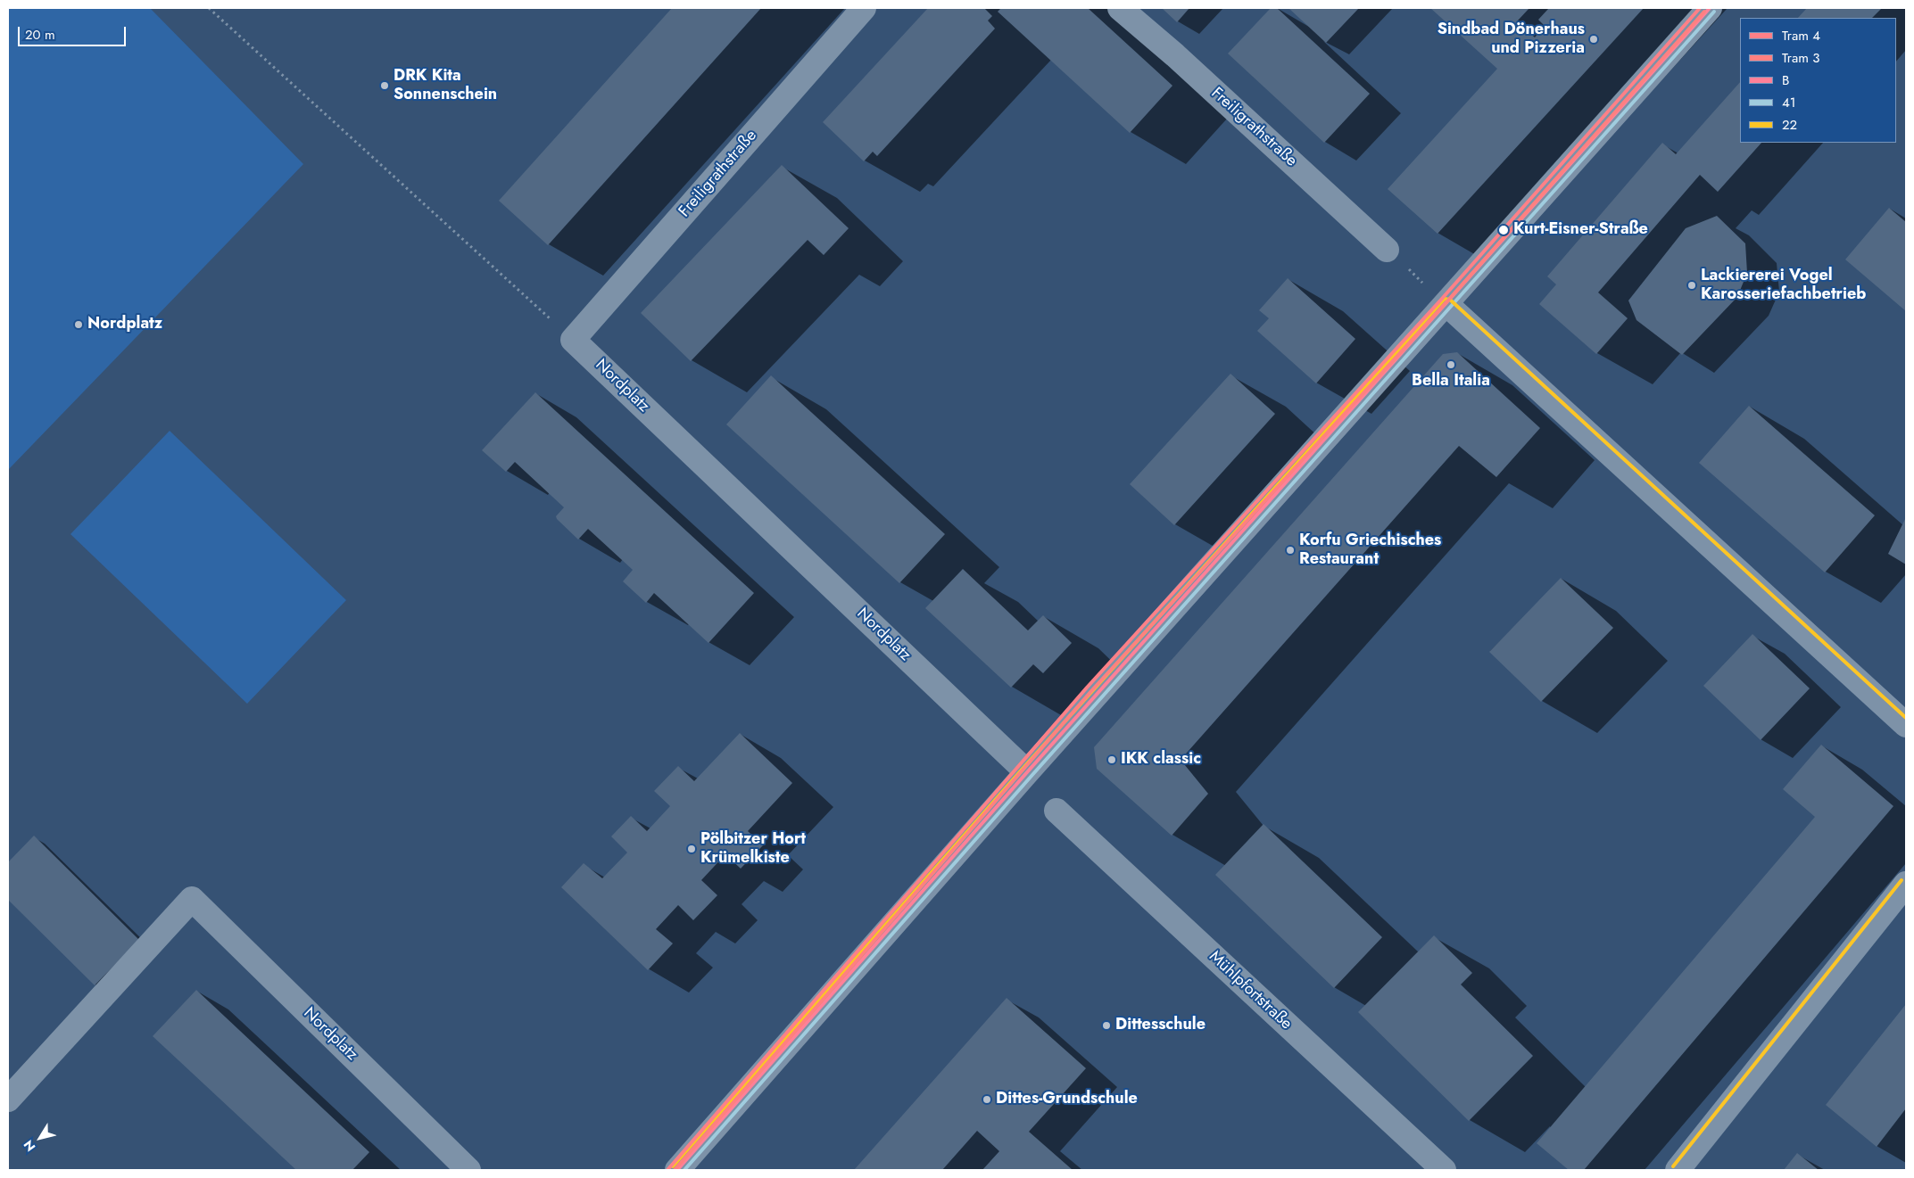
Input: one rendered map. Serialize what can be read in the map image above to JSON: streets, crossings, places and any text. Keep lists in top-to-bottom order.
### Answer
{
  "streets": {
    "street": ["Freiligrathstraße", "Nordplatz", "Mühlpfortstraße"]
  },
  "crossings": [
    ["Freiligrathstraße", "Nordplatz"]
  ],
  "places": [
    "Sindbad Dönerhaus und Pizzeria",
    "DRK Kita Sonnenschein",
    "Kurt-Eisner-Straße",
    "Lackiererei Vogel Karosseriefachbetrieb",
    "Nordplatz",
    "Bella Italia",
    "Korfu Griechisches Restaurant",
    "IKK classic",
    "Pölbitzer Hort Krümelkiste",
    "Dittesschule",
    "Dittes-Grundschule"
  ],
  "lines": [
    "tram line 4",
    "transit line B",
    "tram line 3",
    "transit line 41",
    "transit line 22"
  ],
  "legend": [
    "Tram 4",
    "Tram 3",
    "B",
    "41",
    "22"
  ],
  "scale_bar": "20 m",
  "north": "bottom left"
}
